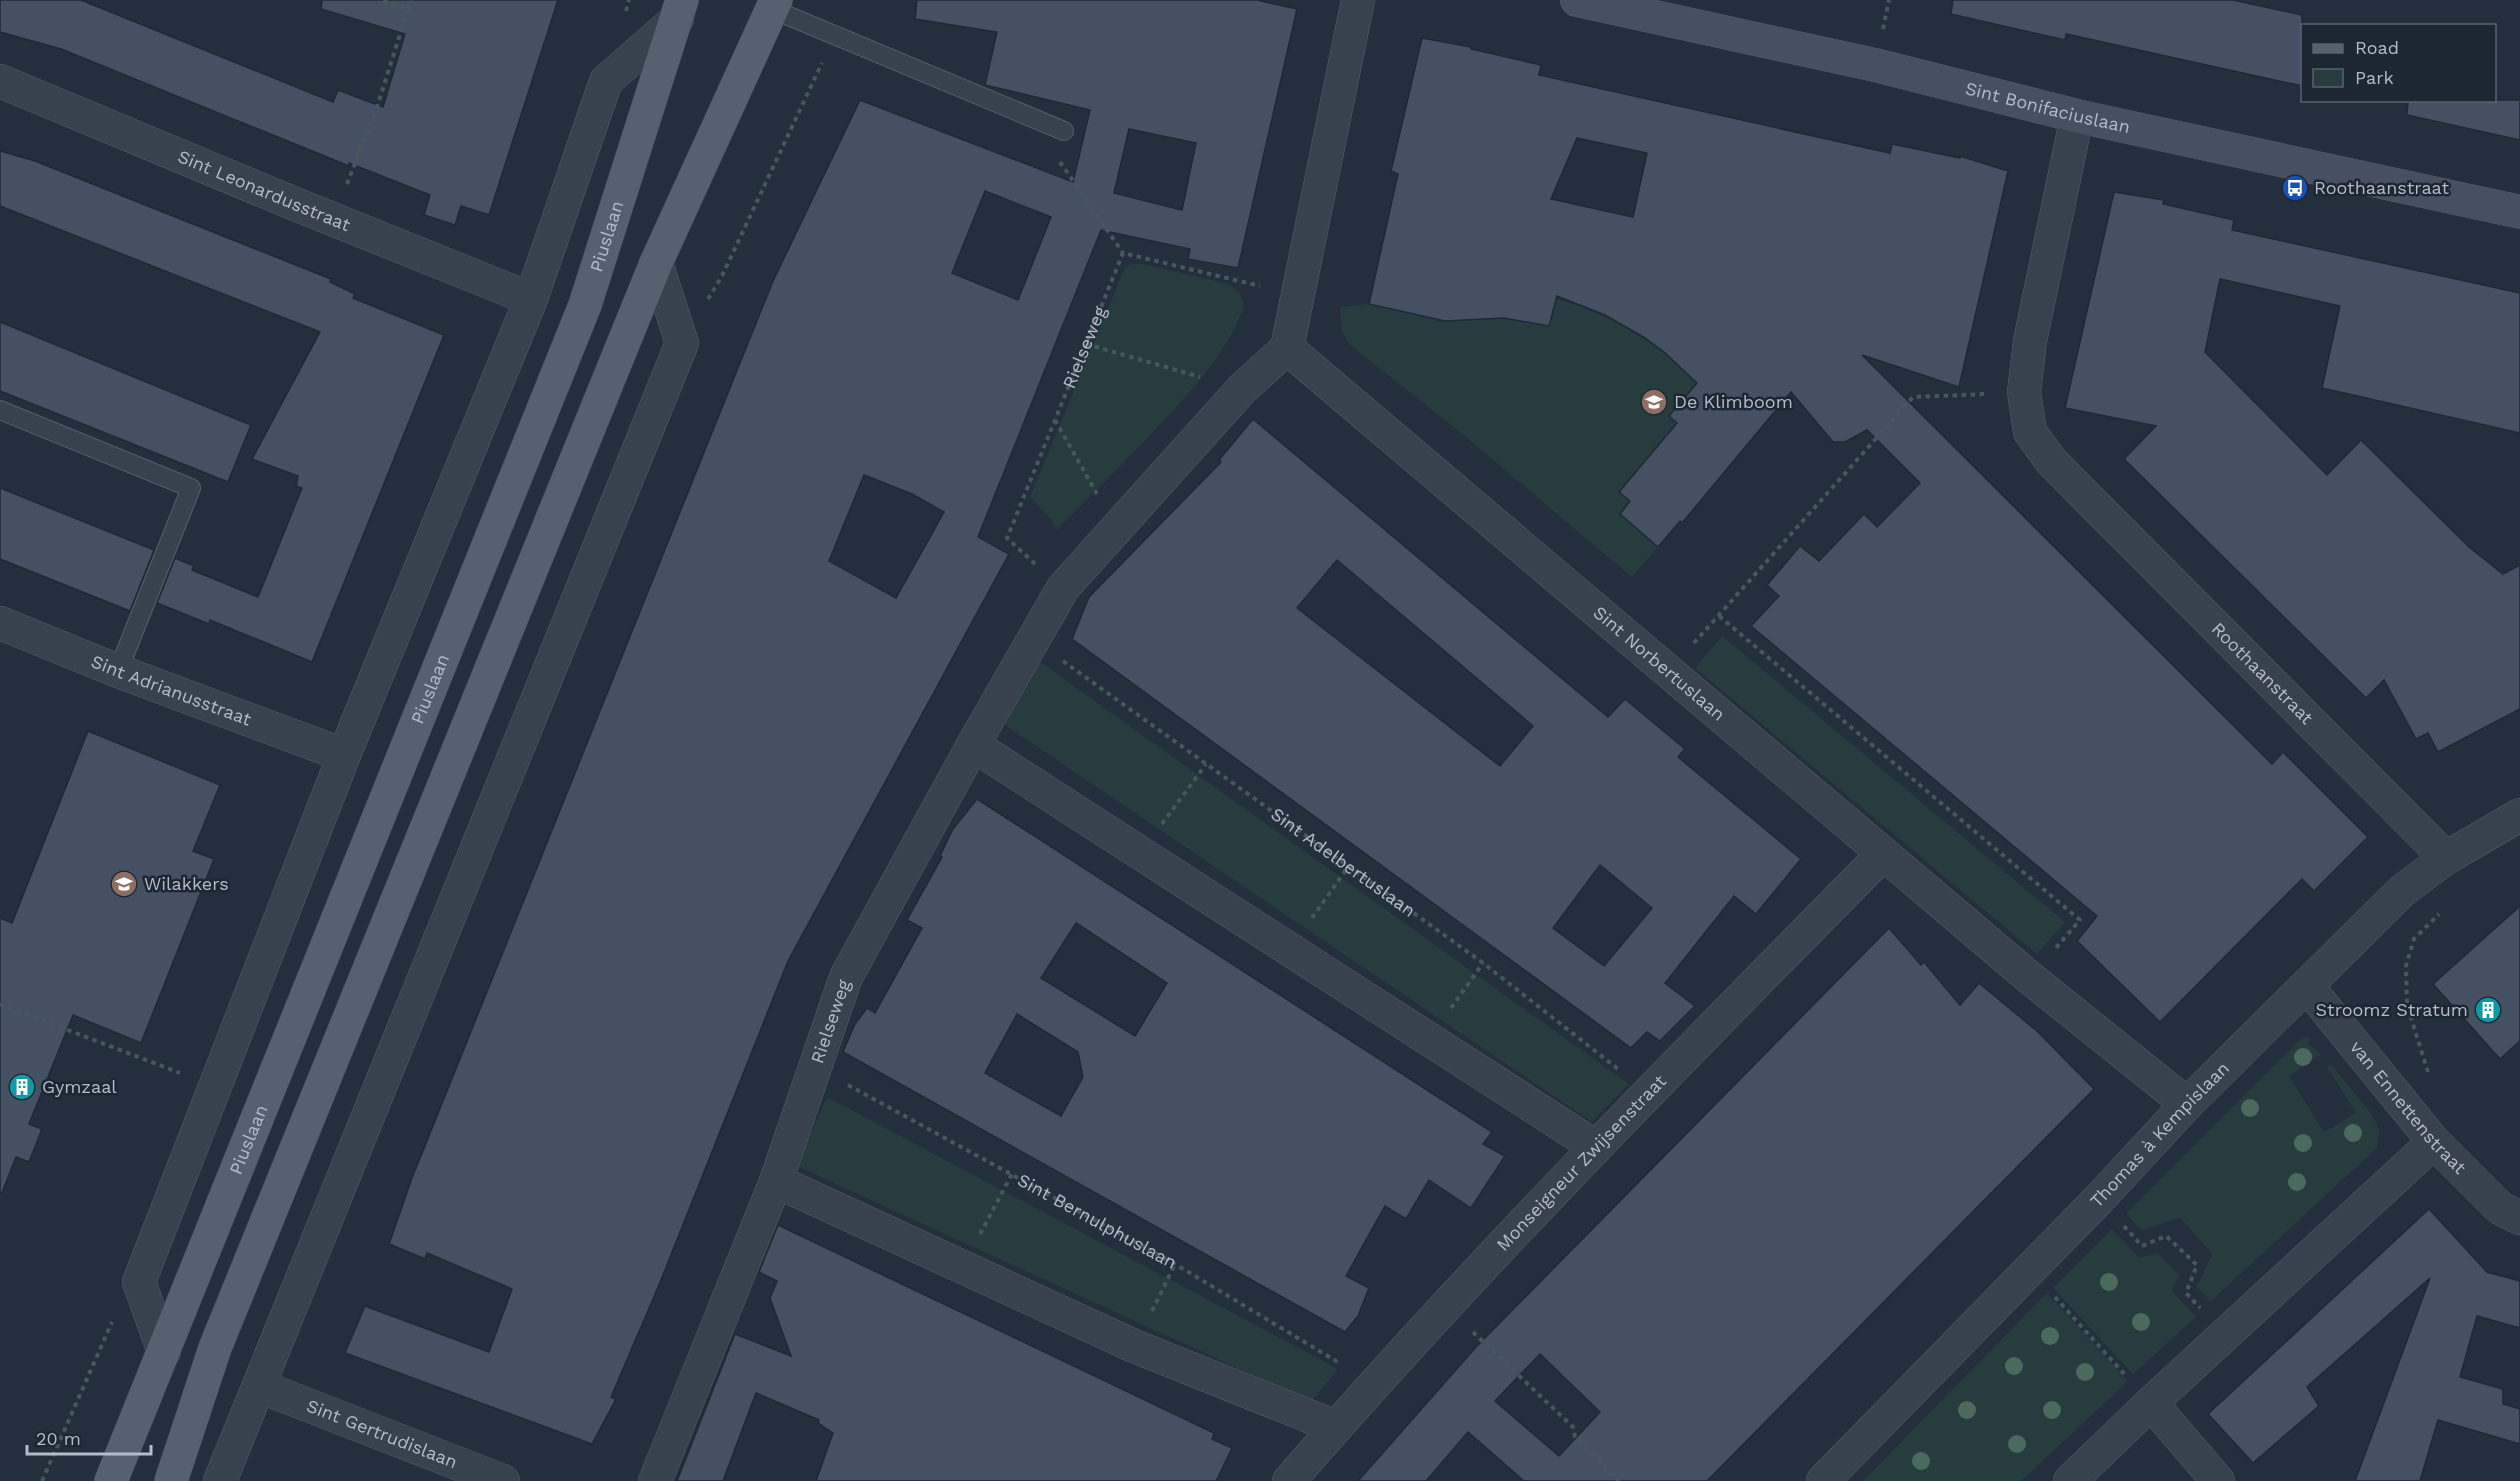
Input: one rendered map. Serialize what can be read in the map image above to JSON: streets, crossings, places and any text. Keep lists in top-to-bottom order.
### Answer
{
  "streets": {
    "main road": ["Piuslaan"],
    "street": [
      "Sint Bonifaciuslaan",
      "Sint Leonardusstraat",
      "Rielseweg",
      "Sint Norbertuslaan",
      "Roothaanstraat",
      "Sint Adrianusstraat",
      "van Ennettenstraat",
      "Thomas à Kempislaan",
      "Monseigneur Zwijsenstraat",
      "Sint Gertrudislaan"
    ],
    "path": ["Sint Adelbertuslaan", "Sint Bernulphuslaan"]
  },
  "crossings": [
    ["Sint Bonifaciuslaan", "Roothaanstraat"],
    ["Sint Leonardusstraat", "Piuslaan"],
    ["Piuslaan", "Sint Adrianusstraat"],
    ["Rielseweg", "Sint Norbertuslaan"],
    ["Rielseweg", "Sint Adelbertuslaan"],
    ["Rielseweg", "Sint Bernulphuslaan"],
    ["Sint Norbertuslaan", "Thomas à Kempislaan"],
    ["Sint Norbertuslaan", "Monseigneur Zwijsenstraat"],
    ["Roothaanstraat", "Thomas à Kempislaan"],
    ["Sint Adelbertuslaan", "Monseigneur Zwijsenstraat"],
    ["van Ennettenstraat", "Thomas à Kempislaan"],
    ["Monseigneur Zwijsenstraat", "Sint Bernulphuslaan"]
  ],
  "places": {
    "bus stop": ["Roothaanstraat"],
    "school or university": ["De Klimboom", "Wilakkers"],
    "building": ["Stroomz Stratum", "Gymzaal"]
  },
  "legend": ["Road", "Park"],
  "scale_bar": "20 m"
}
